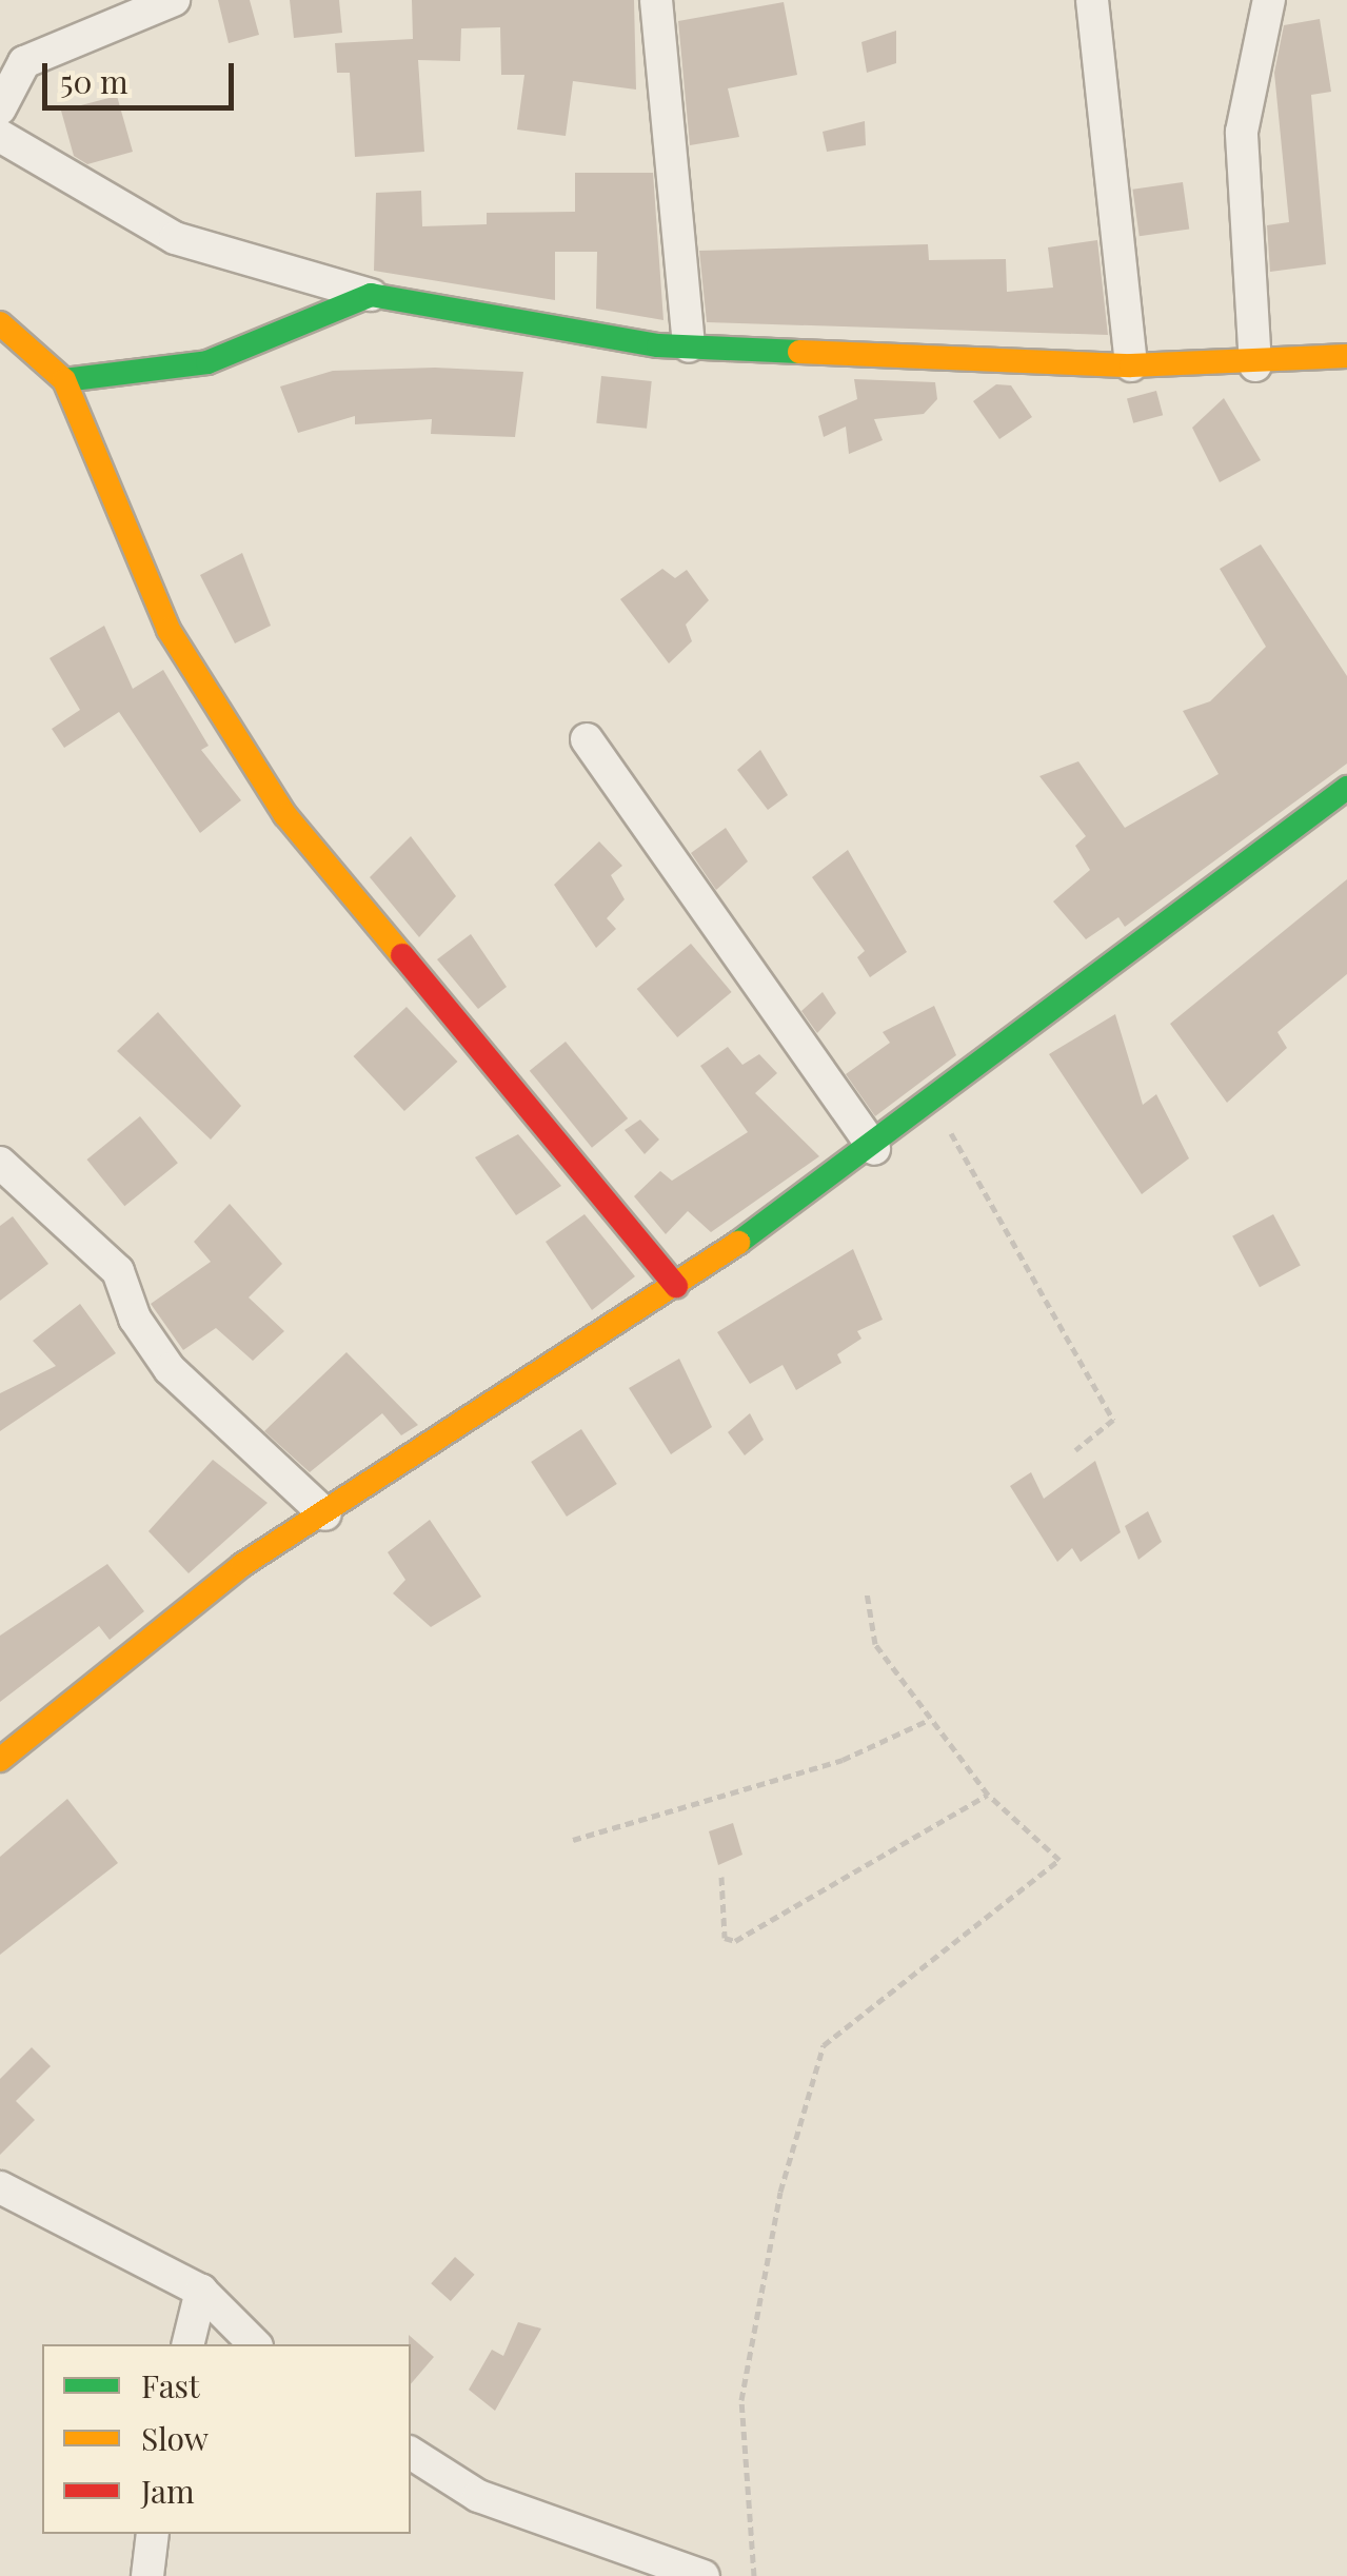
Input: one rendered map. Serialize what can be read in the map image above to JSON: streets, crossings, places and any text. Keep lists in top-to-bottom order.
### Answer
{
  "legend": ["Fast", "Slow", "Jam"],
  "scale_bar": "50 m"
}
